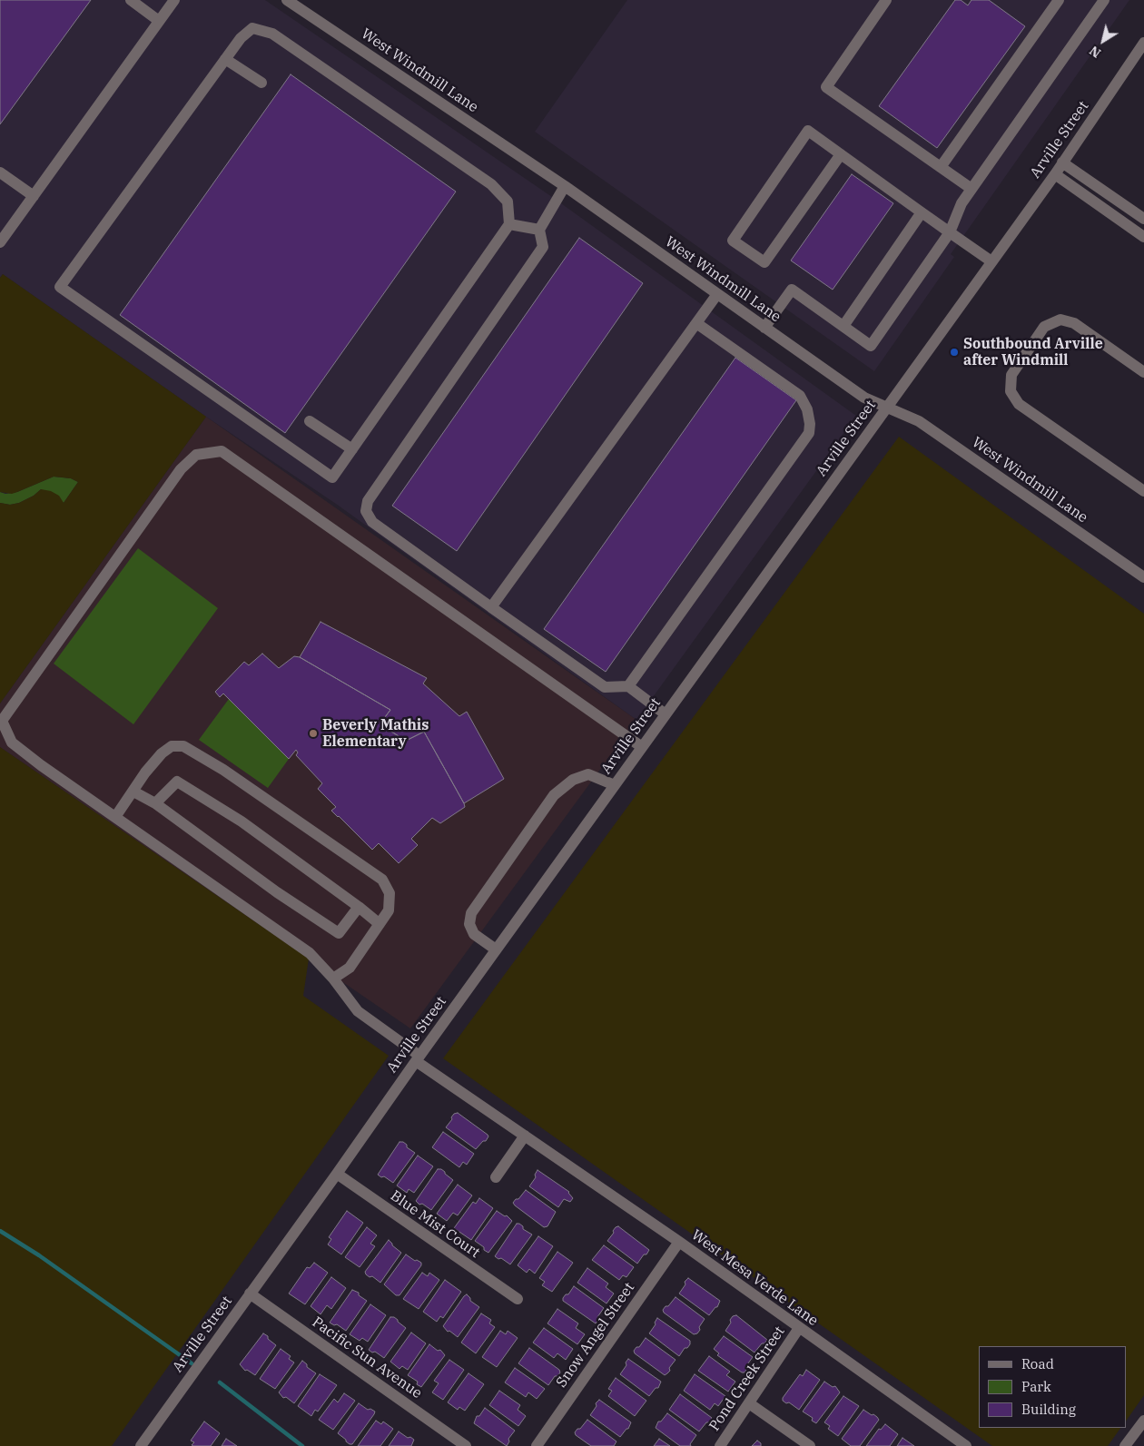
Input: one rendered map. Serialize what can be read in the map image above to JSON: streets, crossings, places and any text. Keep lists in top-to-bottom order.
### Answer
{
  "streets": {
    "street": [
      "West Windmill Lane",
      "Arville Street",
      "Blue Mist Court",
      "West Mesa Verde Lane",
      "Snow Angel Street",
      "Pacific Sun Avenue",
      "Pond Creek Street"
    ]
  },
  "crossings": [
    ["West Windmill Lane", "Arville Street"],
    ["Arville Street", "Blue Mist Court"],
    ["Arville Street", "West Mesa Verde Lane"],
    ["Arville Street", "Pacific Sun Avenue"],
    ["West Mesa Verde Lane", "Snow Angel Street"],
    ["West Mesa Verde Lane", "Pond Creek Street"]
  ],
  "places": ["Southbound Arville after Windmill", "Beverly Mathis Elementary"],
  "legend": ["Road", "Park", "Building"],
  "north": "bottom left"
}
